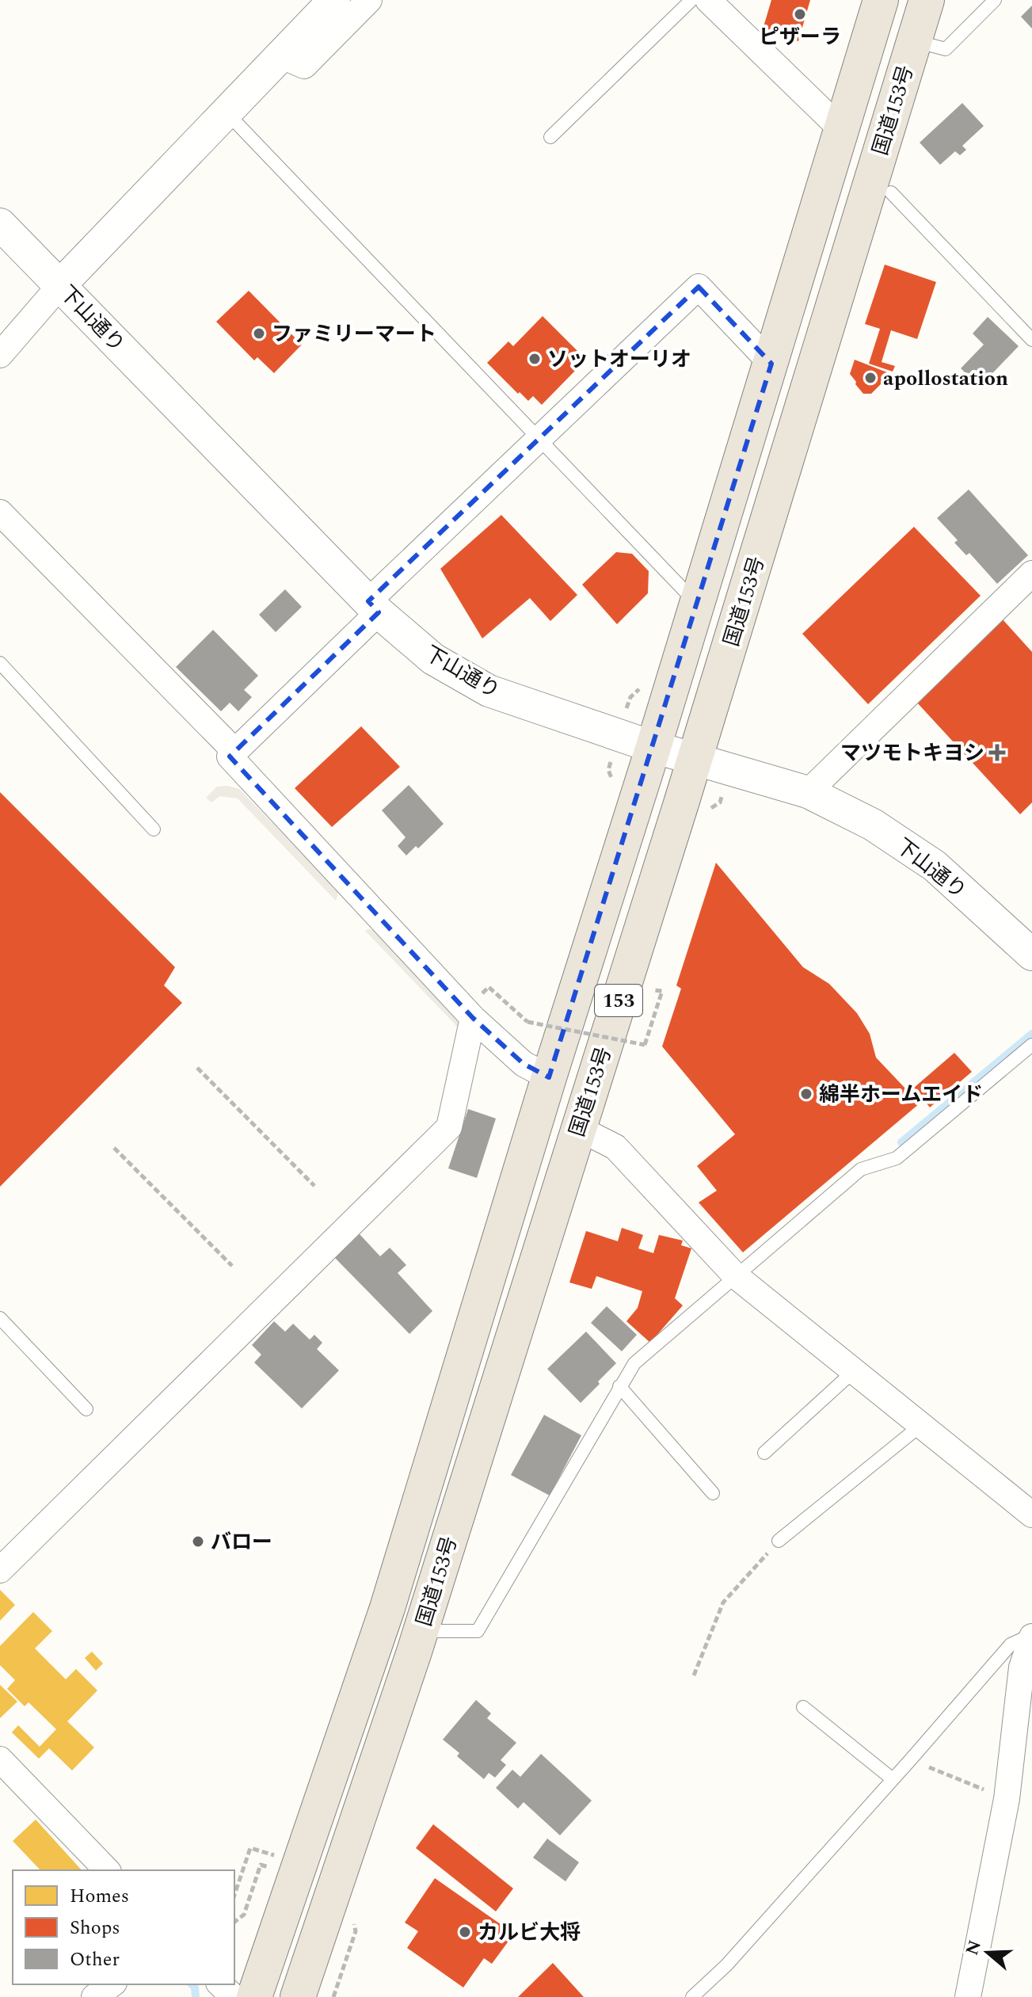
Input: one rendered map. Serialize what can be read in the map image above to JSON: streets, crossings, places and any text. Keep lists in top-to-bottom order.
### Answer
{
  "streets": {
    "highway": ["国道153号", "153"],
    "street": ["下山通り"]
  },
  "crossings": [
    ["国道153号", "下山通り"]
  ],
  "places": {
    "other": [
      "ピザーラ",
      "ファミリーマート",
      "ソットオーリオ",
      "apollostation",
      "綿半ホームエイド",
      "バロー",
      "カルビ大将"
    ],
    "health": ["マツモトキヨシ"]
  },
  "legend": ["Homes", "Shops", "Other"],
  "north": "left"
}
